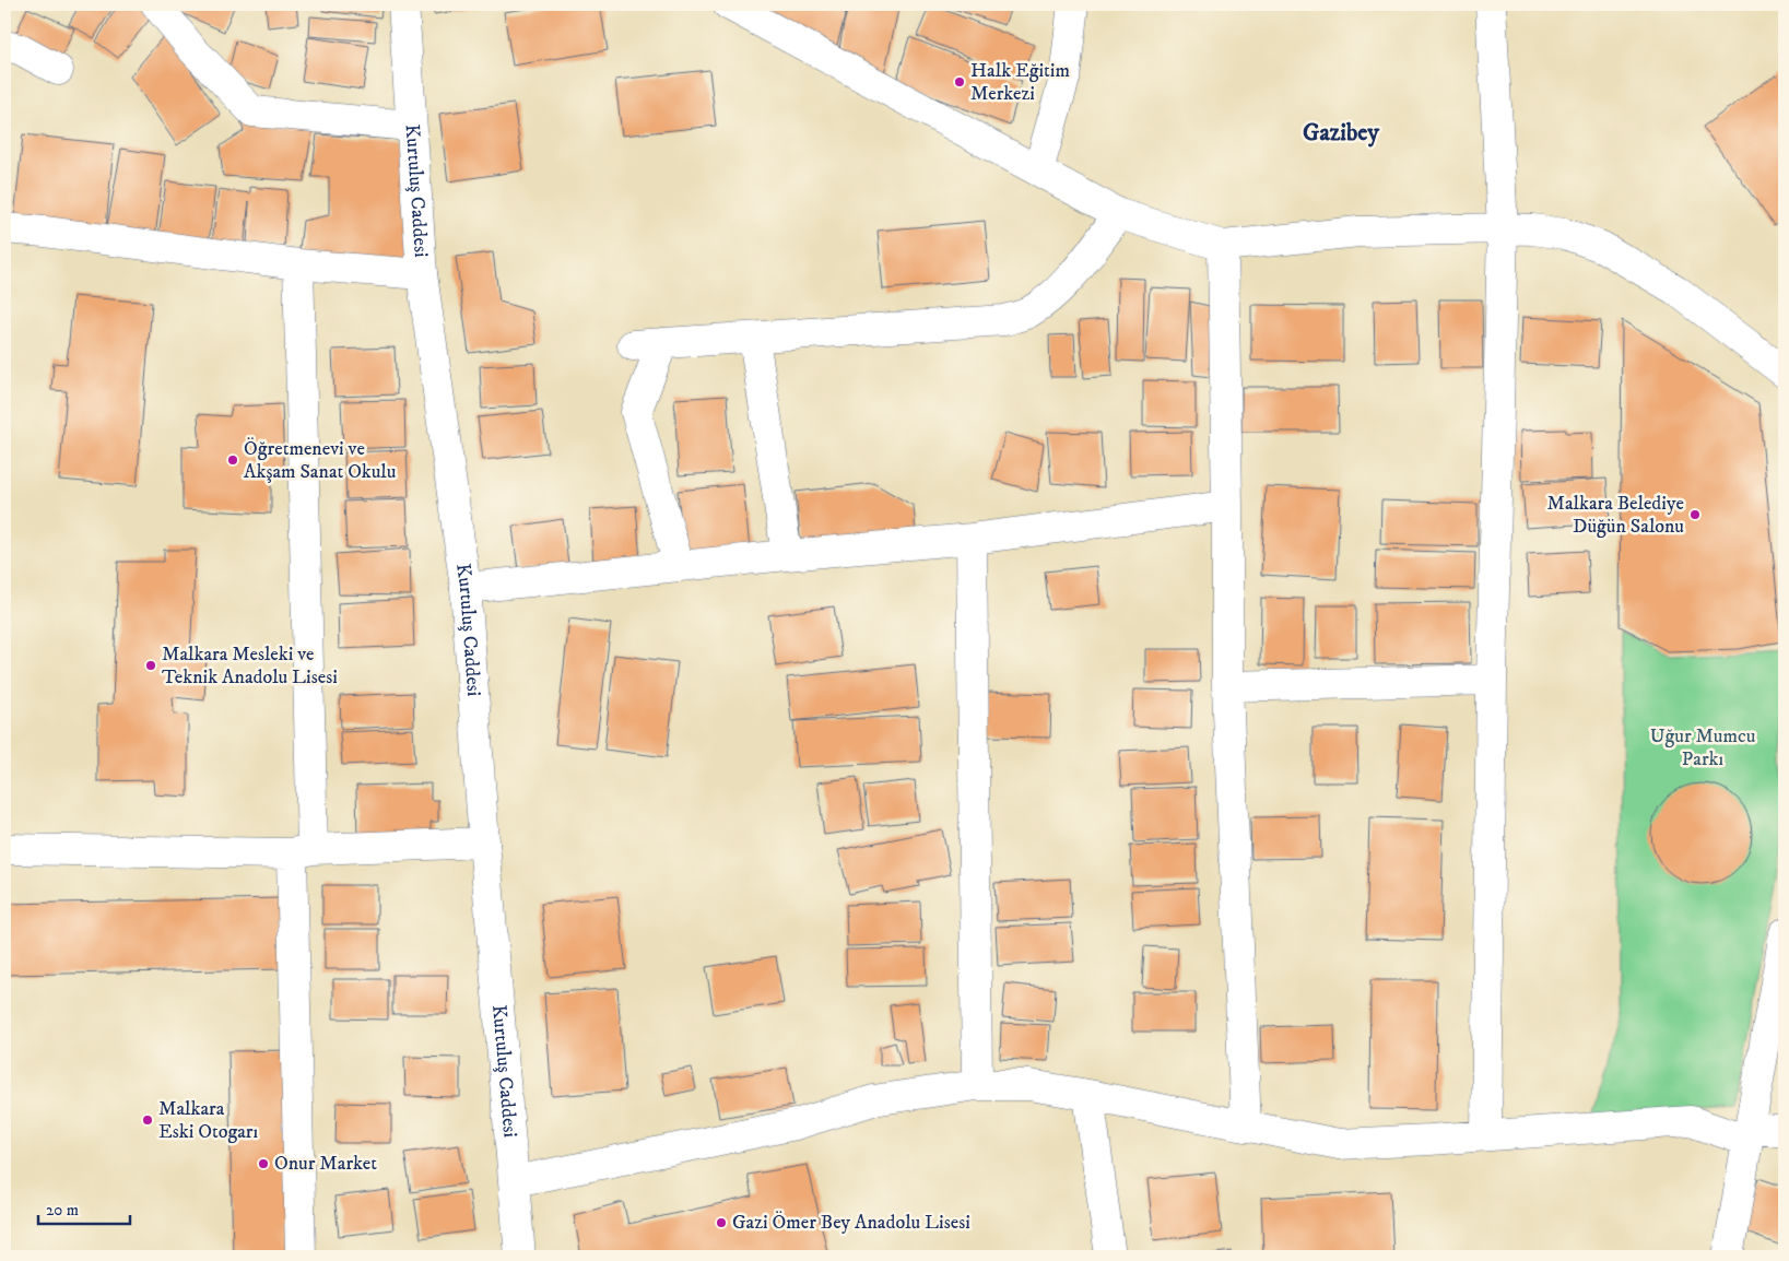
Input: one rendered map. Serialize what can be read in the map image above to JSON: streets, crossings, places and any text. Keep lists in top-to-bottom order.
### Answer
{
  "streets": {
    "street": ["Kurtuluş Caddesi"]
  },
  "districts": ["Gazibey"],
  "parks": ["Uğur Mumcu Parkı"],
  "places": [
    "Halk Eğitim Merkezi",
    "Öğretmenevi ve Akşam Sanat Okulu",
    "Malkara Belediye Düğün Salonu",
    "Malkara Mesleki ve Teknik Anadolu Lisesi",
    "Malkara Eski Otogarı",
    "Onur Market",
    "Gazi Ömer Bey Anadolu Lisesi"
  ],
  "scale_bar": "20 m"
}
